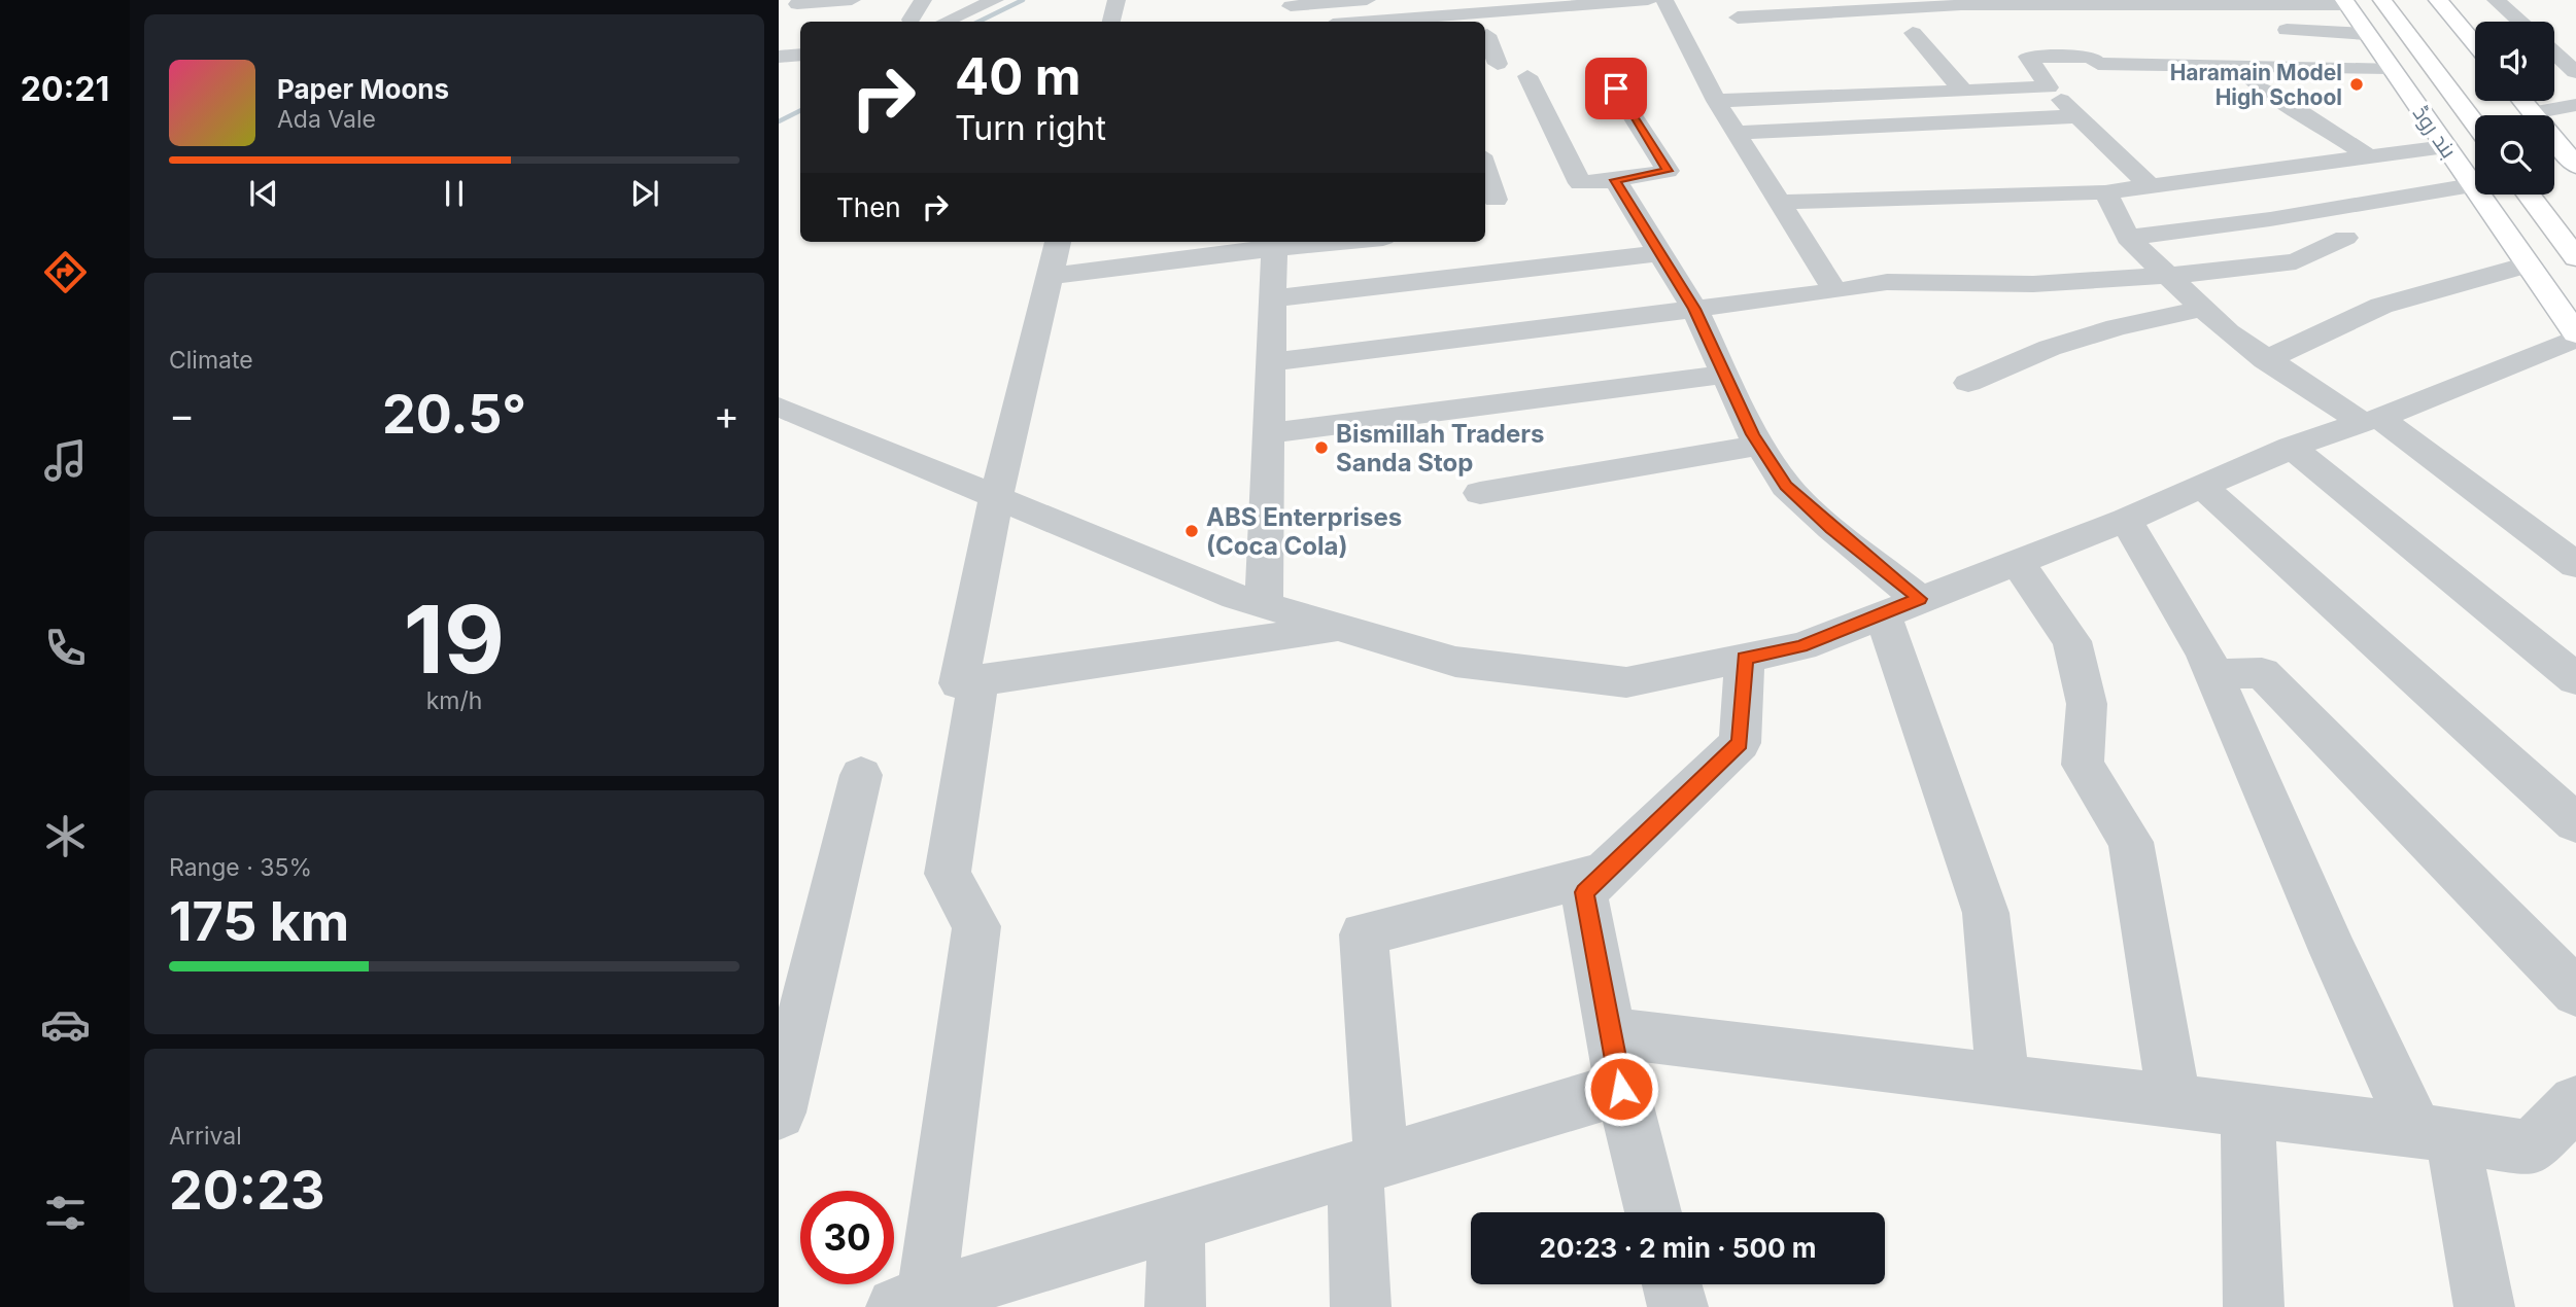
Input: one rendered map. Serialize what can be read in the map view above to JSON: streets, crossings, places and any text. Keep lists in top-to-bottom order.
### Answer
{
  "streets": {
    "main road": ["بند روڈ"]
  },
  "places": ["Haramain Model High School", "Bismillah Traders Sanda Stop", "ABS Enterprises (Coca Cola)"],
  "page": {
    "tabs": "20:21",
    "turn": ["40 m", "Turn right"],
    "song": ["Paper Moons", "Ada Vale"],
    "then": "Then",
    "tile": [
      "Climate",
      ["19", "km/h"],
      ["Range · 35%", "175 km"],
      ["Arrival", "20:23"]
    ],
    "heat": ["−", "20.5°", "+"],
    "limit": "30",
    "trip": "20:23 · 2 min · 500 m"
  }
}
